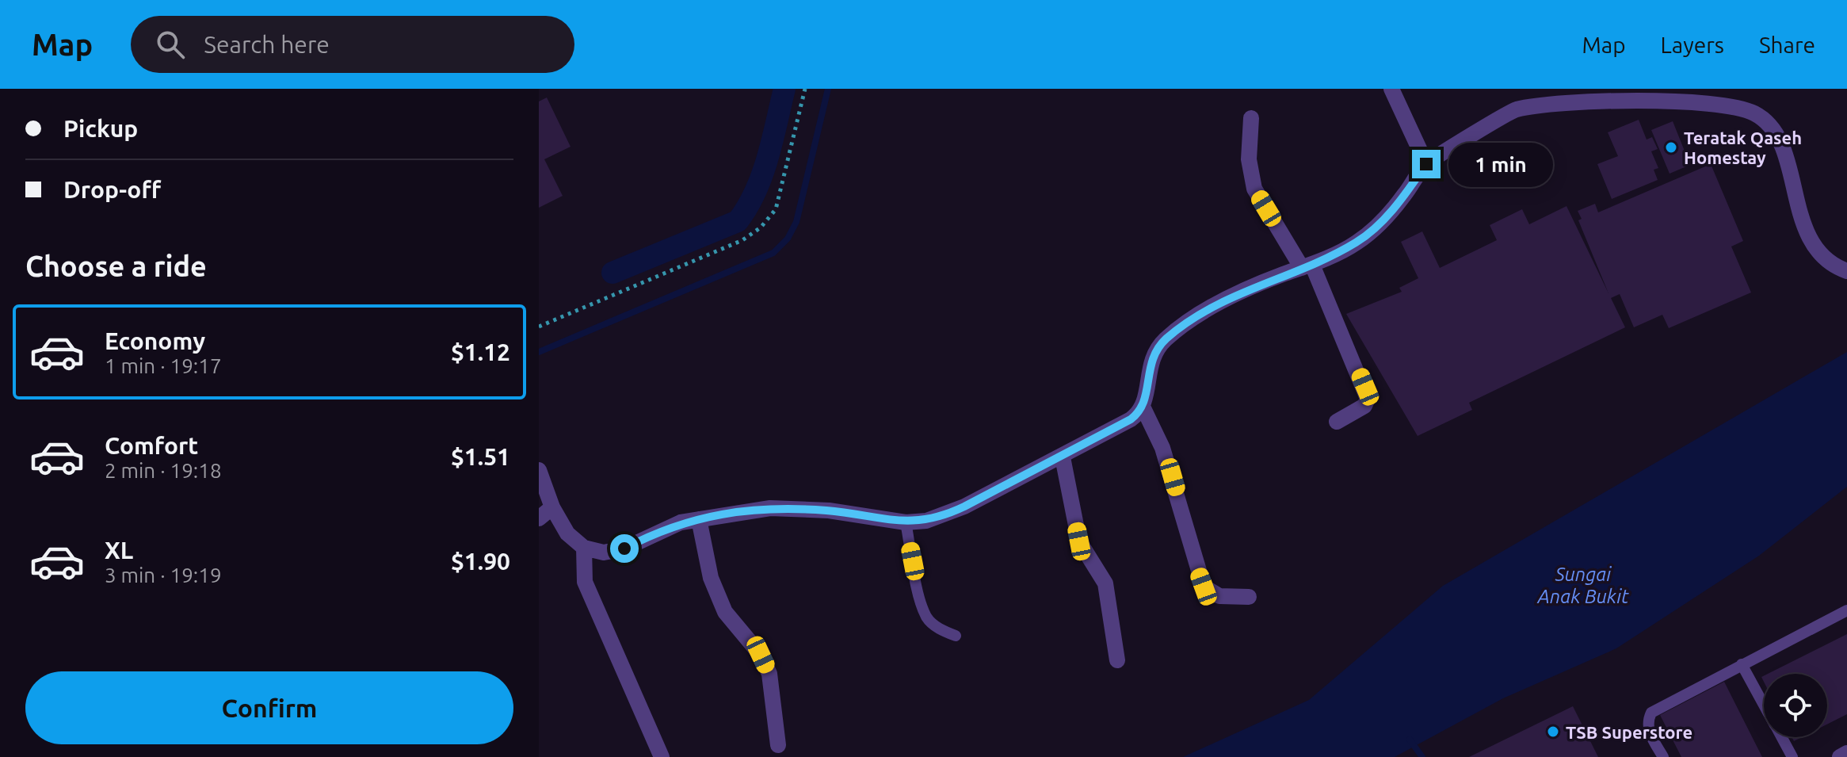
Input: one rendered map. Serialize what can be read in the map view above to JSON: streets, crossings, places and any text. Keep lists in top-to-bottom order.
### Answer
{
  "water": ["Sungai Anak Bukit"],
  "places": ["Teratak Qaseh Homestay", "TSB Superstore"],
  "page": {
    "header": "Map",
    "search": "Search here",
    "nav": ["Map", "Layers", "Share"],
    "banner": ["Pickup", "Drop-off"],
    "bubble": "1 min",
    "heading": "Choose a ride",
    "list": [
      {
        "name": "Economy",
        "note": "1 min · 19:17",
        "value": "$1.12"
      },
      {
        "name": "Comfort",
        "note": "2 min · 19:18",
        "value": "$1.51"
      },
      {
        "name": "XL",
        "note": "3 min · 19:19",
        "value": "$1.90"
      }
    ],
    "buttons": "Confirm"
  }
}
